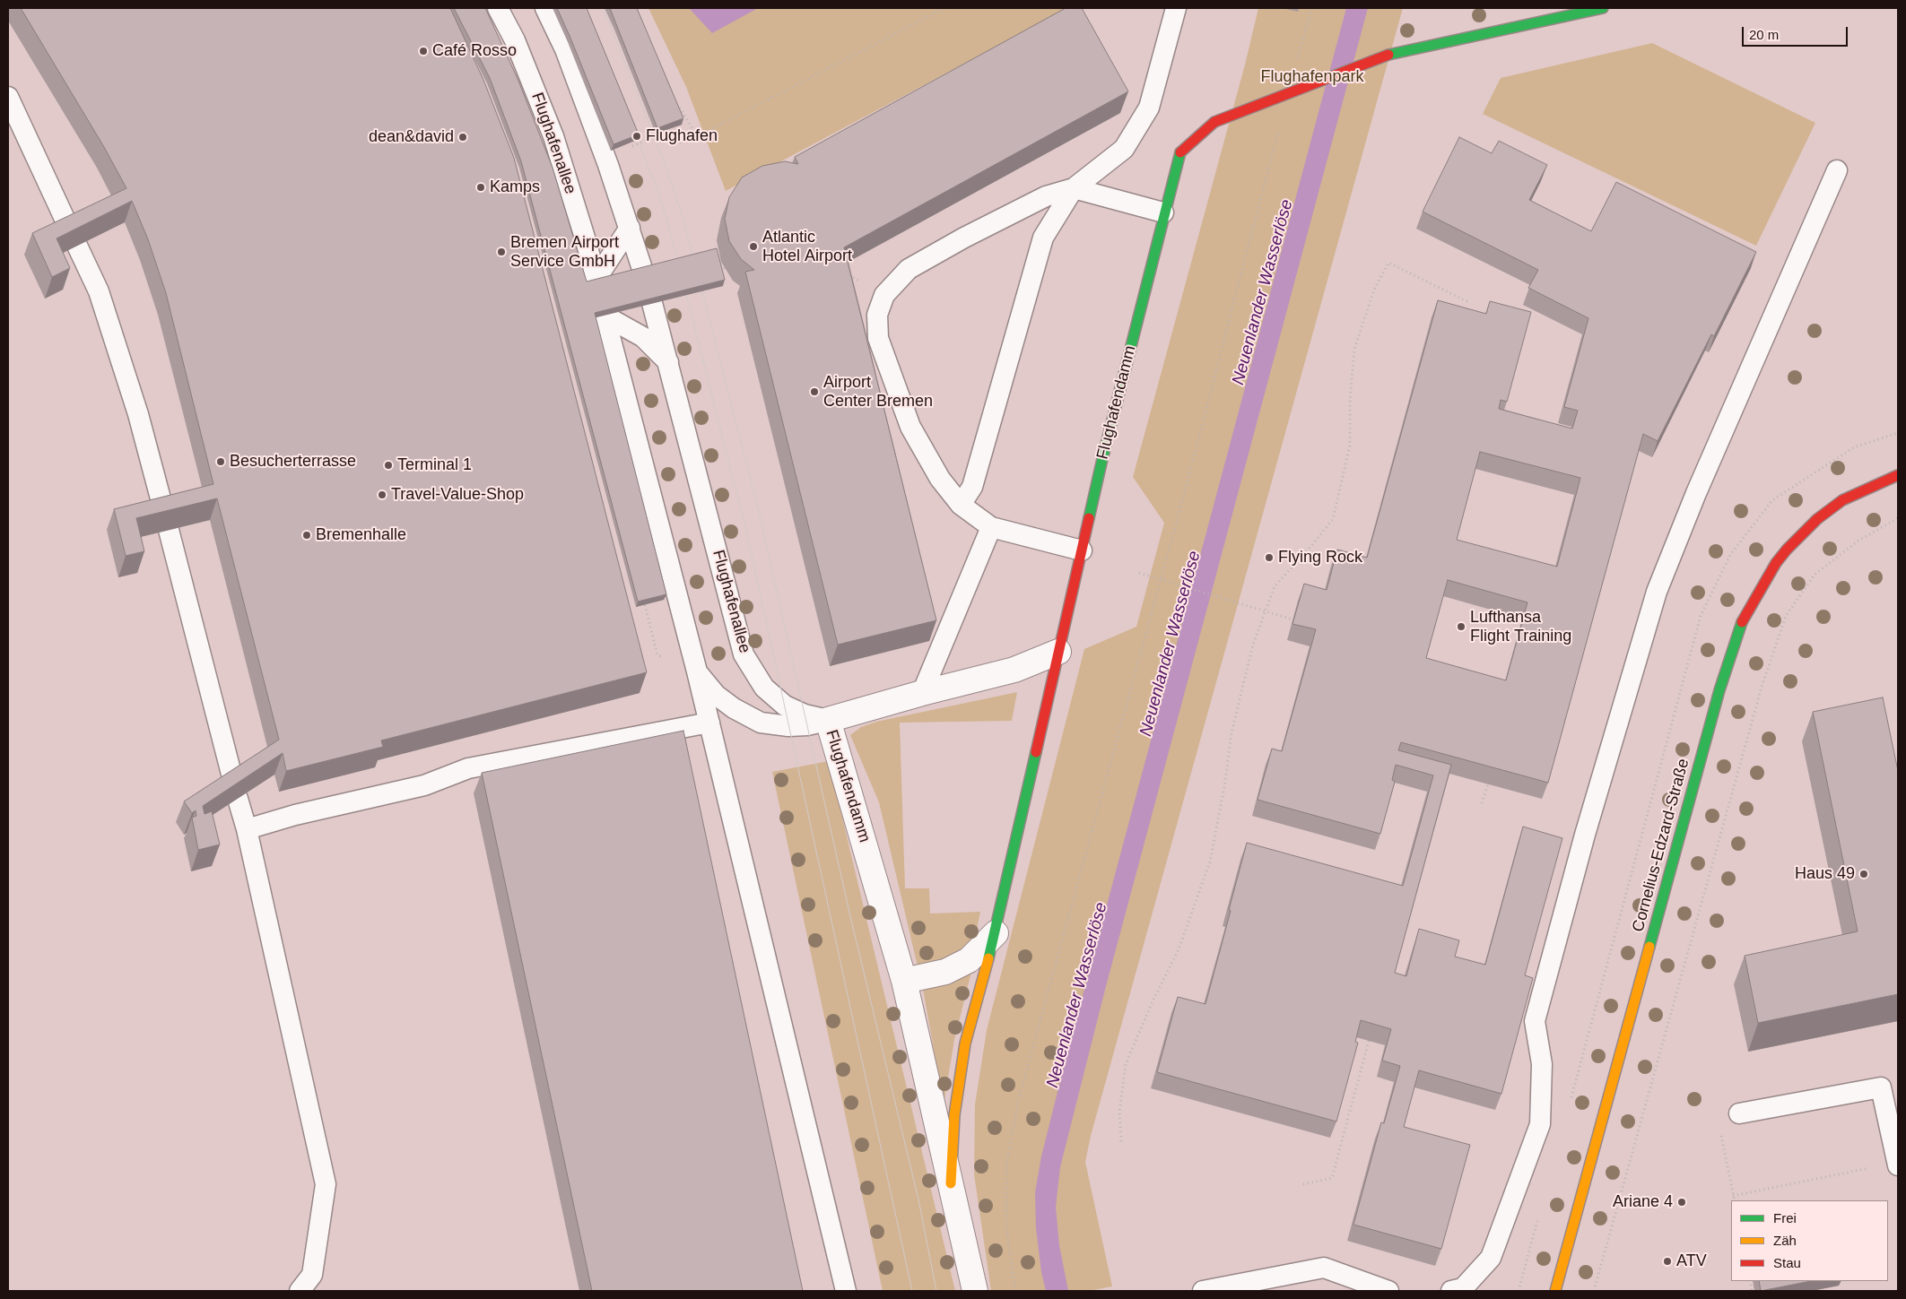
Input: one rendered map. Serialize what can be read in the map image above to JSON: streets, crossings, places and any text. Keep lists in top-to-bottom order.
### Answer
{
  "streets": {
    "street": ["Flughafendamm", "Cornelius-Edzard-Straße"],
    "lane": ["Flughafenallee"]
  },
  "crossings": [
    ["Flughafenallee", "Flughafendamm"]
  ],
  "water": ["Neuenlander Wasserlöse"],
  "parks": ["Flughafenpark"],
  "places": [
    "Café Rosso",
    "Flughafen",
    "dean&david",
    "Kamps",
    "Atlantic Hotel Airport",
    "Bremen Airport Service GmbH",
    "Airport Center Bremen",
    "Besucherterrasse",
    "Terminal 1",
    "Travel-Value-Shop",
    "Bremenhalle",
    "Flying Rock",
    "Lufthansa Flight Training",
    "Haus 49",
    "Ariane 4",
    "ATV"
  ],
  "legend": ["Frei", "Zäh", "Stau"],
  "scale_bar": "20 m"
}
